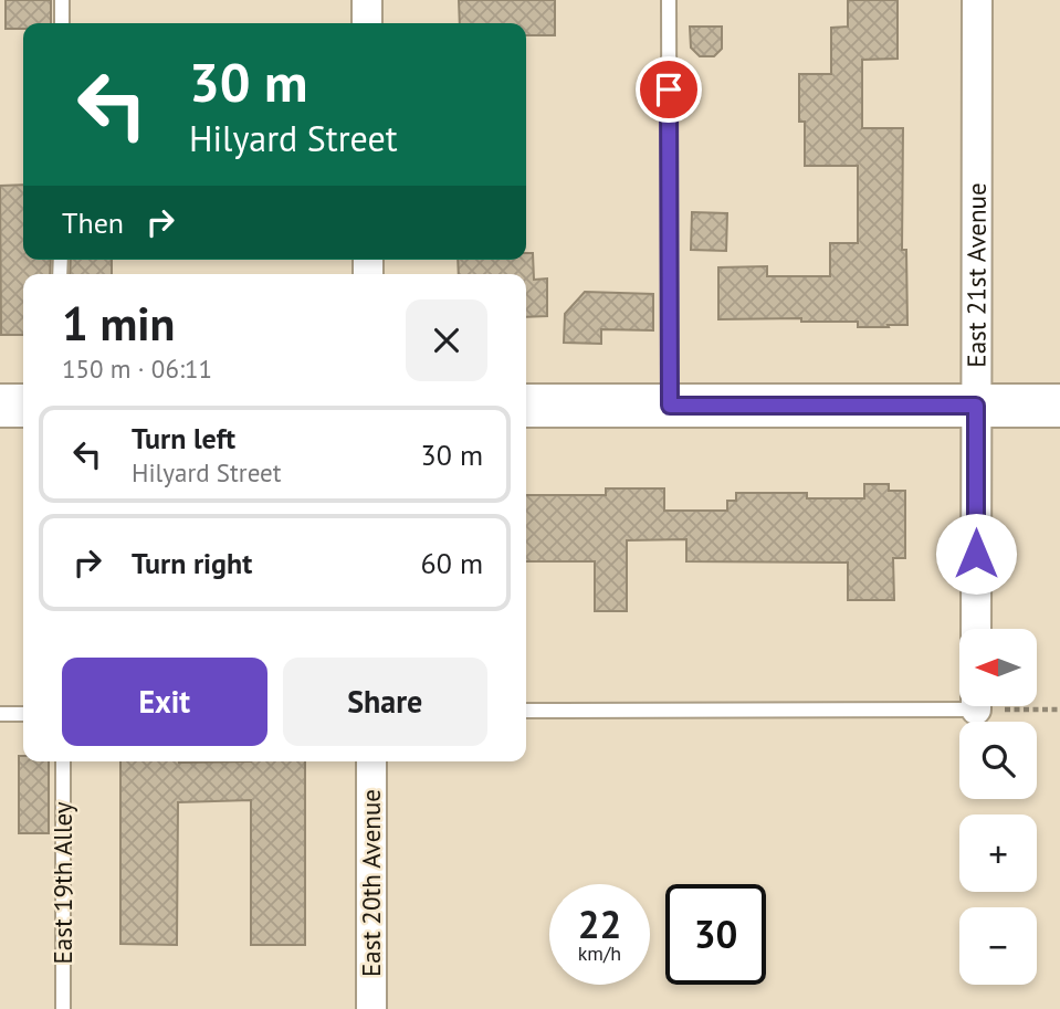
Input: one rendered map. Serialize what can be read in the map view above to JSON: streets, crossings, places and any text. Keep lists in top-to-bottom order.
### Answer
{
  "streets": {
    "street": ["East 21st Avenue", "East 20th Avenue"],
    "lane": ["East 19th Alley"]
  },
  "north": "left",
  "page": {
    "turn": ["30 m", "Hilyard Street"],
    "then": "Then",
    "heading": ["1 min", "150 m · 06:11"],
    "list": [
      {
        "name": "Turn left",
        "note": "Hilyard Street",
        "value": "30 m"
      },
      {
        "name": "Turn right",
        "value": "60 m"
      }
    ],
    "map_buttons": ["+", "−"],
    "buttons": ["Exit", "Share"],
    "speed": "22 km/h",
    "limit": "30"
  }
}
